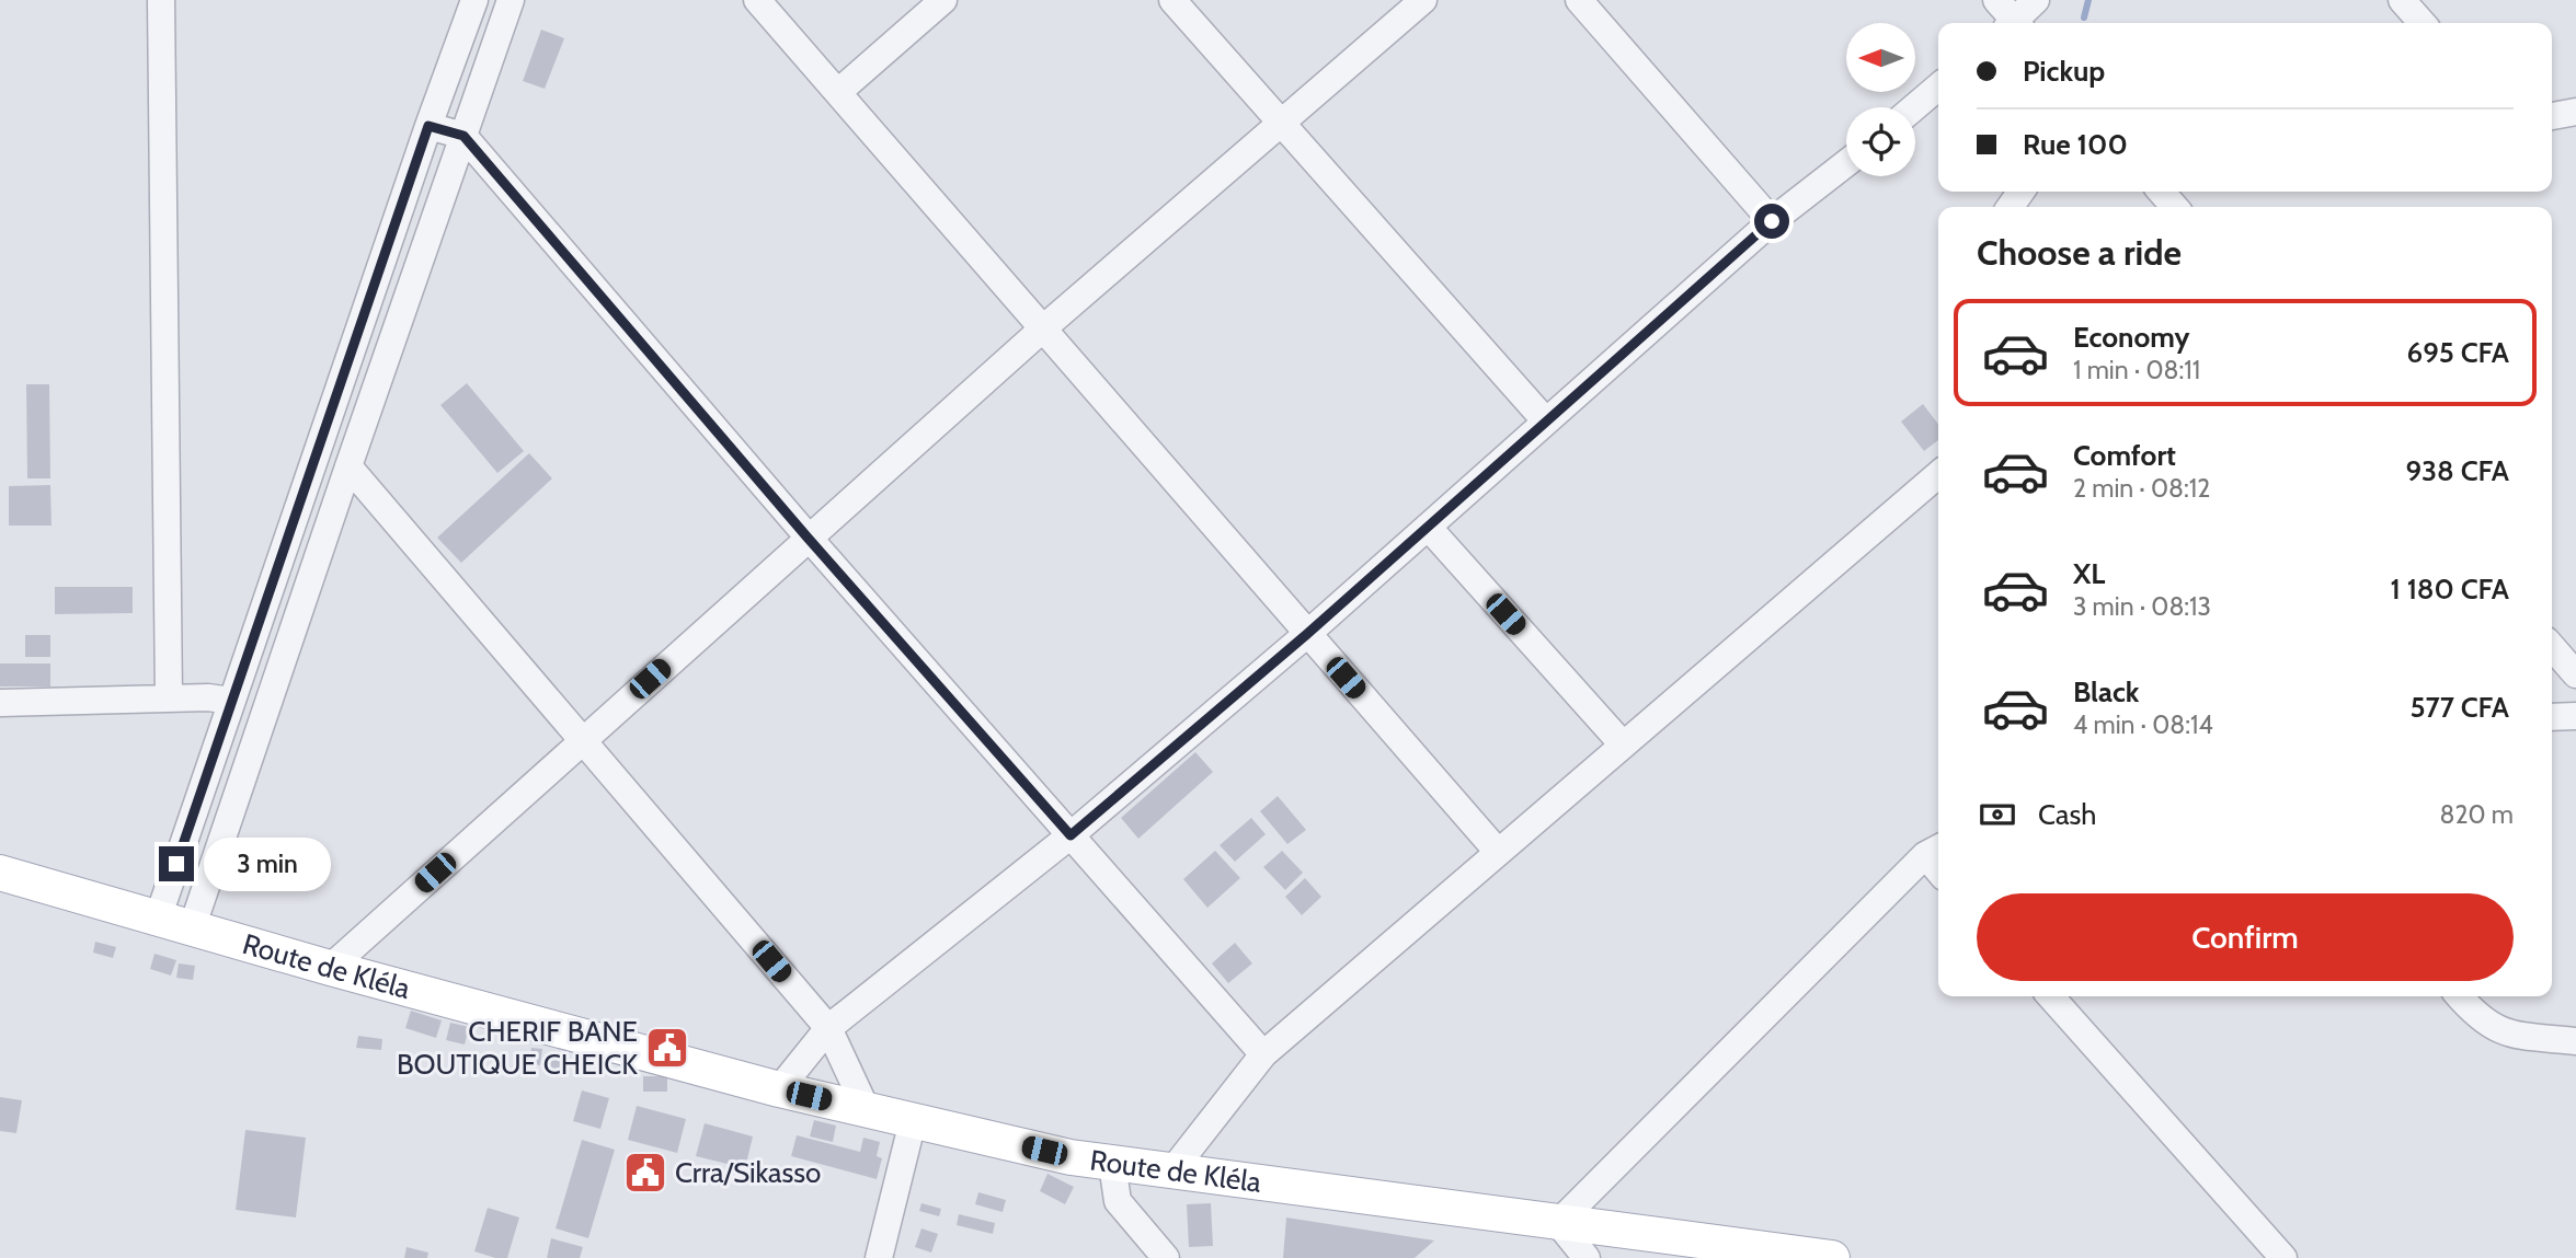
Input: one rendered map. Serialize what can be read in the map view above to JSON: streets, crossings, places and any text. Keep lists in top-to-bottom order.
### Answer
{
  "streets": {
    "main road": ["Route de Kléla"]
  },
  "places": {
    "public building": ["CHERIF BANE BOUTIQUE CHEICK", "Crra/Sikasso"]
  },
  "north": "left",
  "page": {
    "banner": ["Pickup", "Rue 100"],
    "heading": "Choose a ride",
    "list": [
      {
        "name": "Economy",
        "note": "1 min · 08:11",
        "value": "695 CFA"
      },
      {
        "name": "Comfort",
        "note": "2 min · 08:12",
        "value": "938 CFA"
      },
      {
        "name": "XL",
        "note": "3 min · 08:13",
        "value": "1 180 CFA"
      },
      {
        "name": "Black",
        "note": "4 min · 08:14",
        "value": "577 CFA"
      }
    ],
    "pay": ["Cash", "820 m"],
    "bubble": "3 min",
    "buttons": "Confirm"
  }
}
